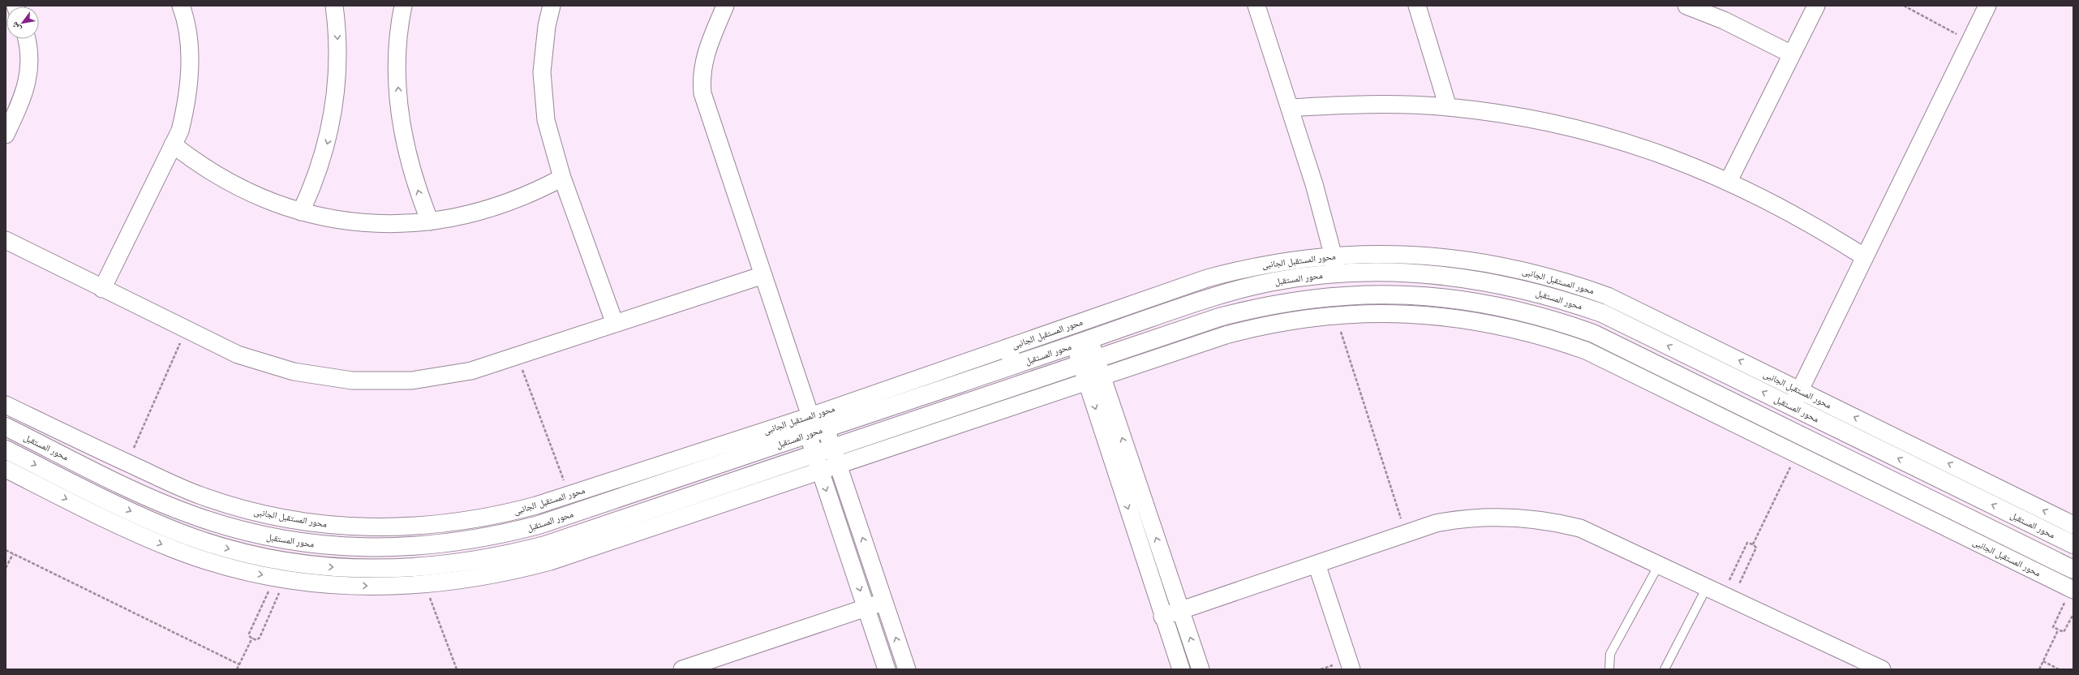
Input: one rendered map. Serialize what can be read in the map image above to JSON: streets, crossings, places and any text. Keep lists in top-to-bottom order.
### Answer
{
  "streets": {
    "street": ["محور المستقبل الجانبى", "محور المستقبل"]
  },
  "north": "bottom left"
}
